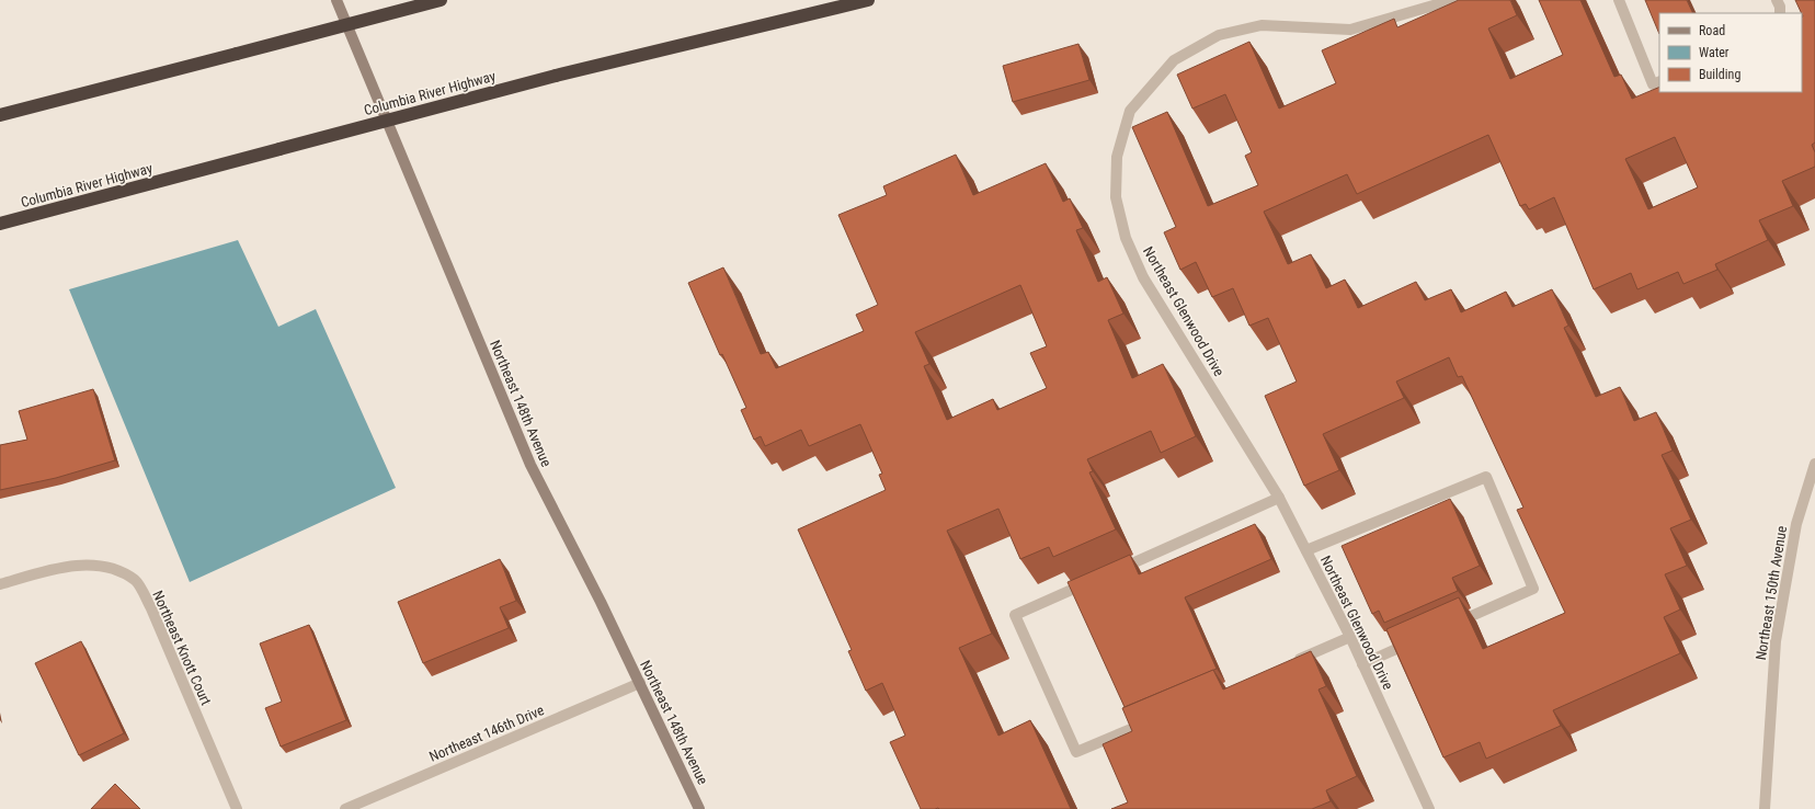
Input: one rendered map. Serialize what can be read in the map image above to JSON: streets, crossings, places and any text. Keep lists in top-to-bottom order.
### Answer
{
  "streets": {
    "highway": ["Columbia River Highway"],
    "main road": ["Northeast 148th Avenue"],
    "street": [
      "Northeast Glenwood Drive",
      "Northeast 150th Avenue",
      "Northeast Knott Court",
      "Northeast 146th Drive"
    ]
  },
  "crossings": [
    ["Northeast 148th Avenue", "Northeast 146th Drive"]
  ],
  "legend": ["Road", "Water", "Building"]
}
